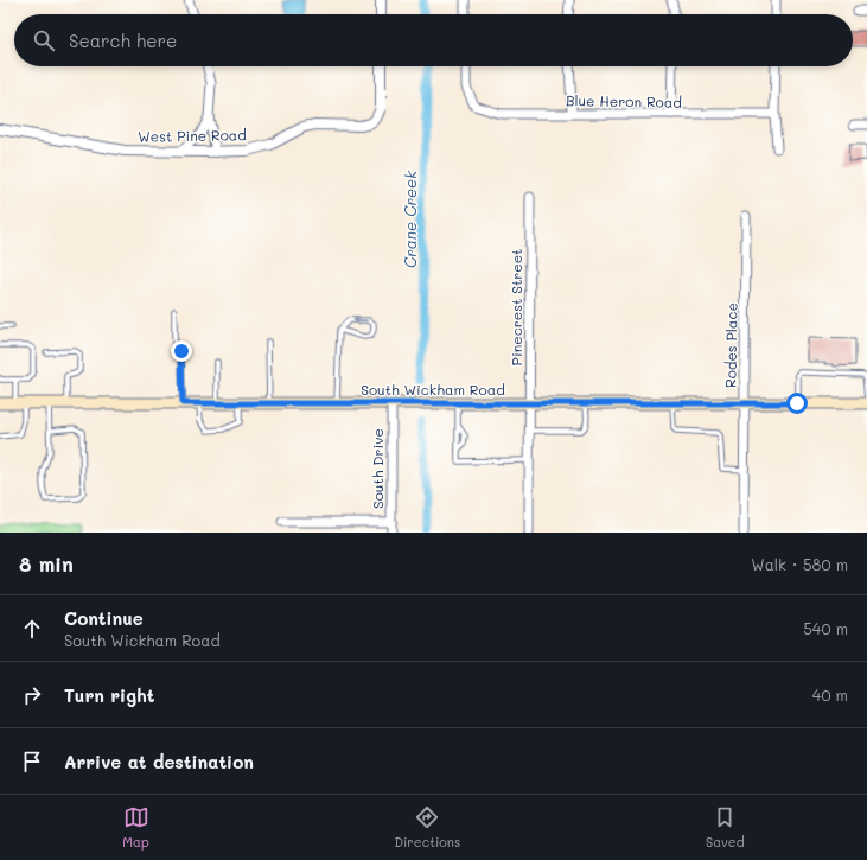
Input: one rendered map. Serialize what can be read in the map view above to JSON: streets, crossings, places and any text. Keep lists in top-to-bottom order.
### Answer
{
  "streets": {
    "main road": ["South Wickham Road"],
    "street": [
      "Blue Heron Road",
      "West Pine Road",
      "Pinecrest Street",
      "Rodes Place",
      "South Drive"
    ]
  },
  "crossings": [
    ["Pinecrest Street", "South Wickham Road"],
    ["Rodes Place", "South Wickham Road"],
    ["South Wickham Road", "South Drive"]
  ],
  "water": ["Crane Creek"],
  "page": {
    "search": "Search here",
    "heading": ["8 min", "Walk · 580 m"],
    "list": [
      ["Continue", "South Wickham Road", "540 m"],
      ["Turn right", "40 m"],
      "Arrive at destination"
    ],
    "nav": ["Map", "Directions", "Saved"]
  }
}
